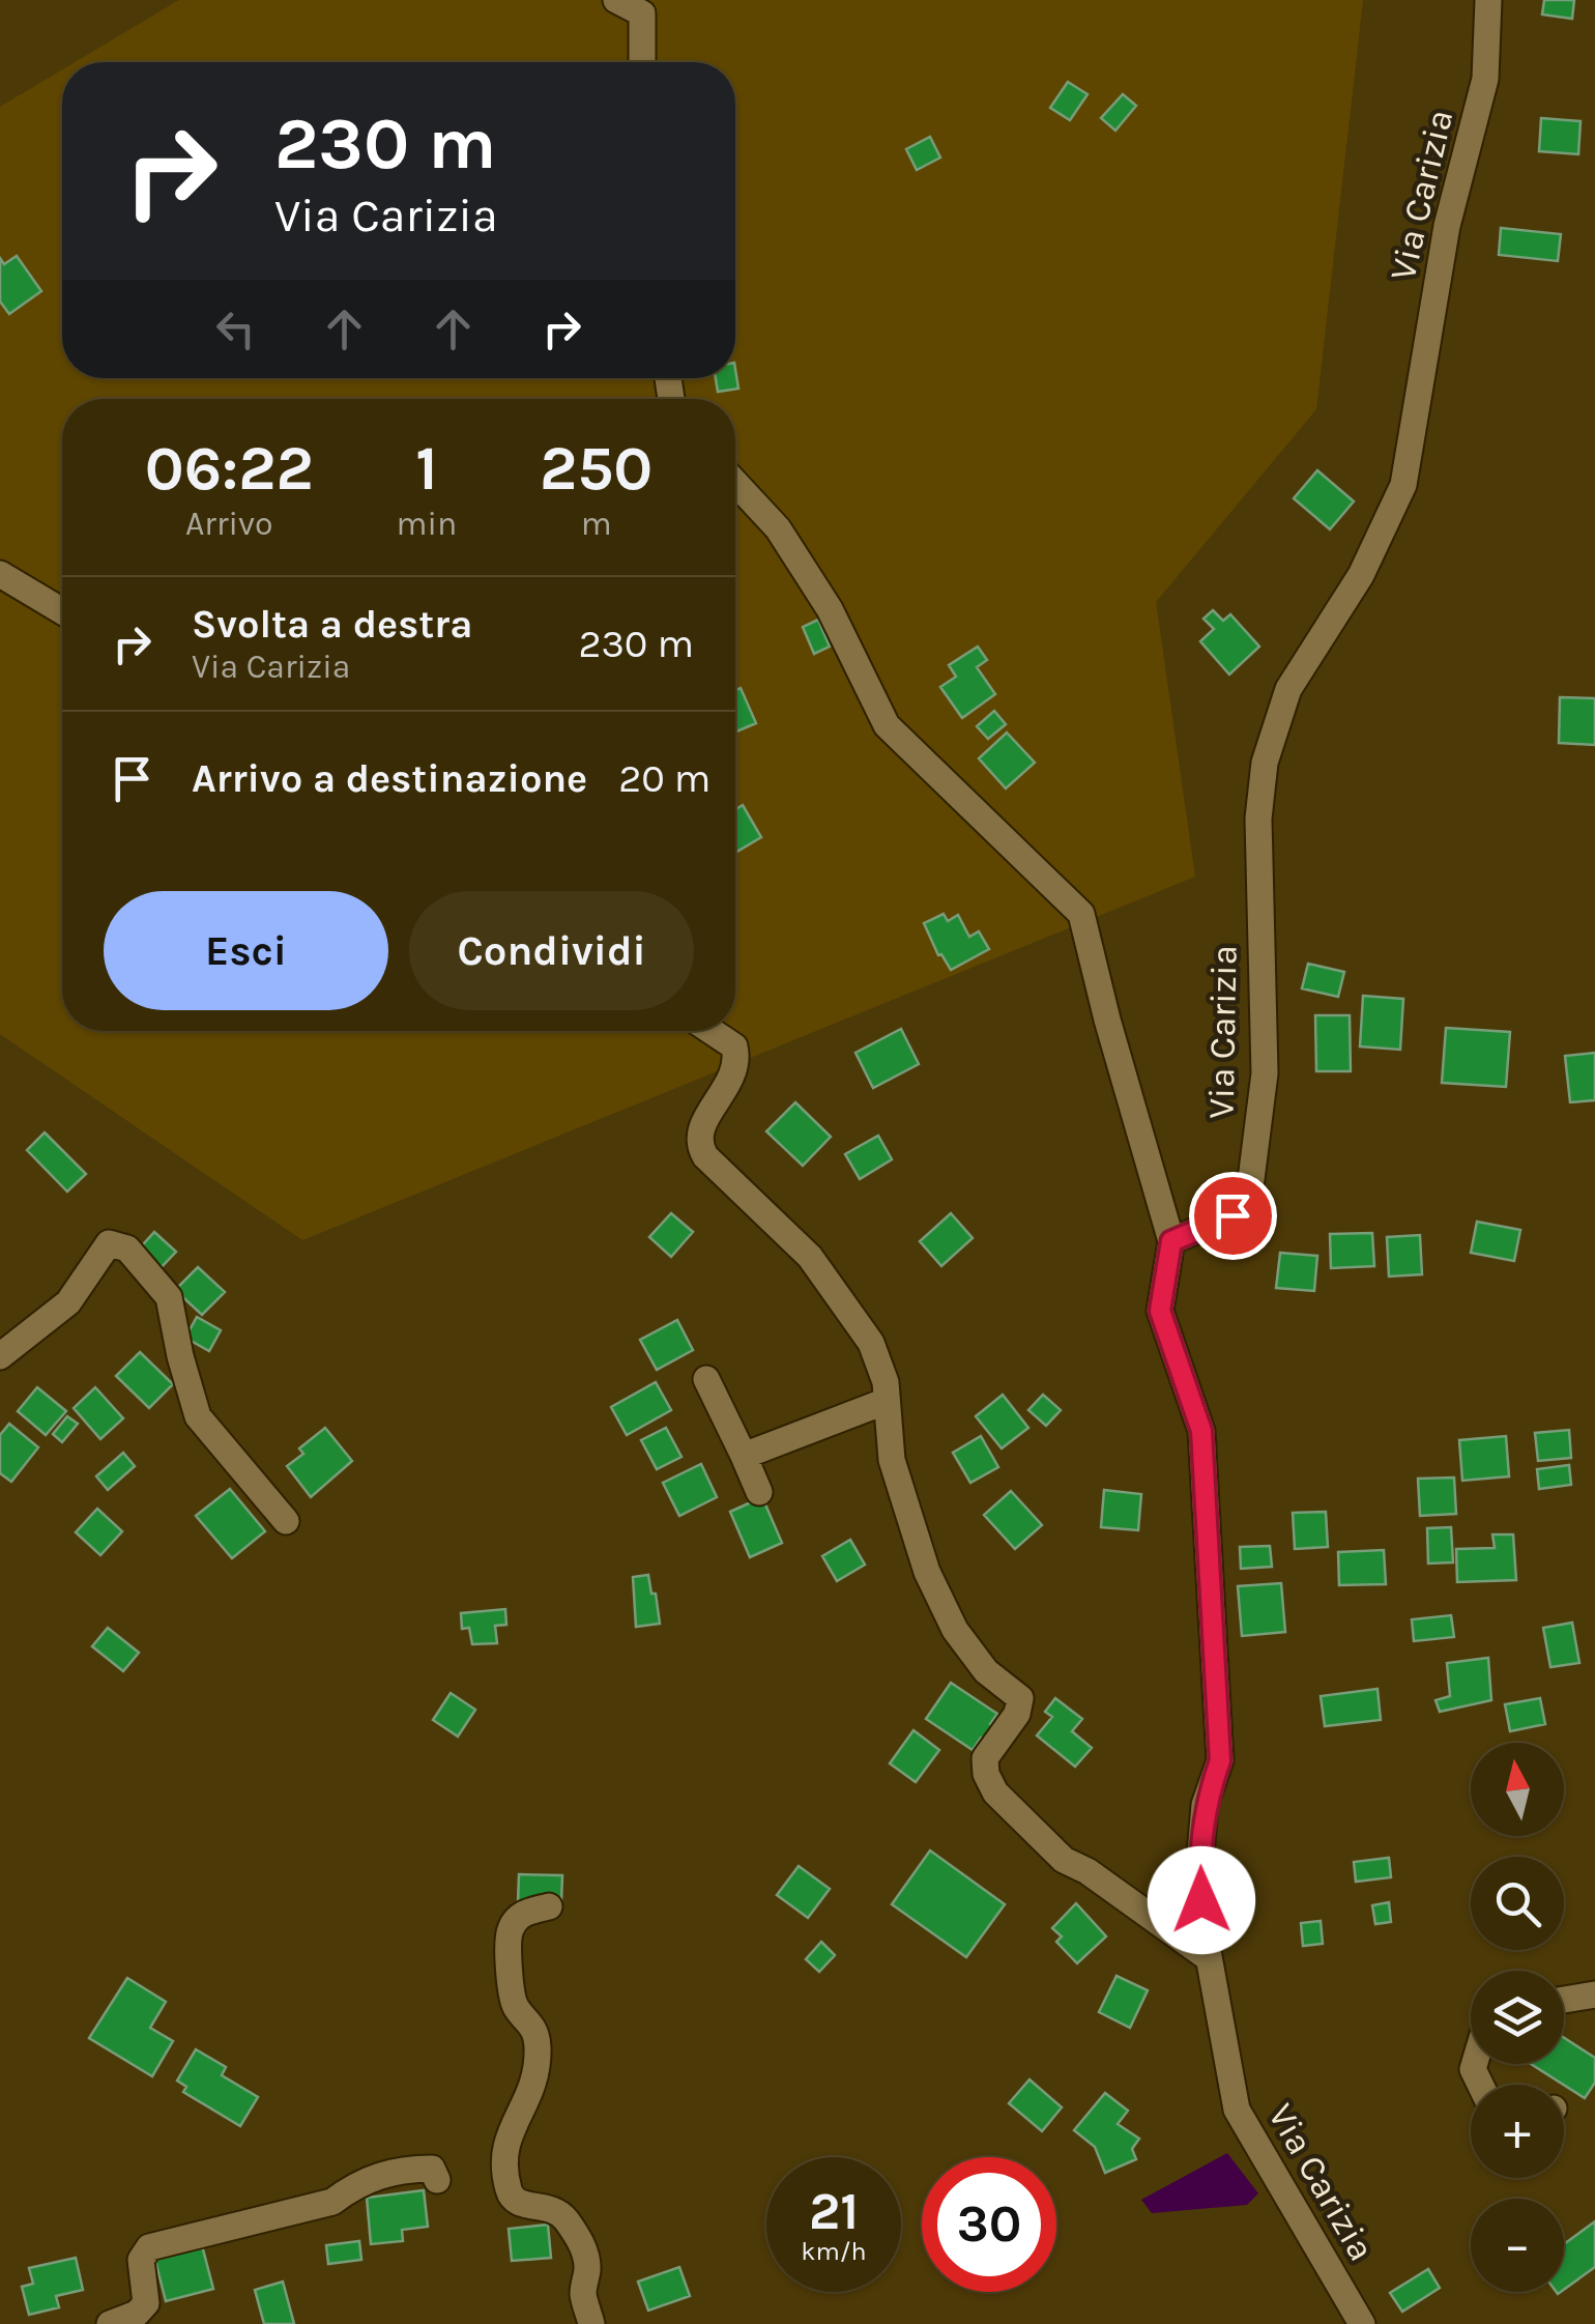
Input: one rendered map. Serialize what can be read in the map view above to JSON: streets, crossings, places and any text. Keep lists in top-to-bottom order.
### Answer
{
  "streets": {
    "street": ["Via Carizia"]
  },
  "north": "top",
  "page": {
    "turn": ["230 m", "Via Carizia"],
    "eta": [
      "06:22",
      "Arrivo",
      "1",
      "min",
      "250",
      "m"
    ],
    "list": [
      {
        "name": "Svolta a destra",
        "note": "Via Carizia",
        "value": "230 m"
      },
      {
        "name": "Arrivo a destinazione",
        "value": "20 m"
      }
    ],
    "buttons": ["Esci", "Condividi"],
    "map_buttons": ["+", "−"],
    "speed": "21 km/h",
    "limit": "30"
  }
}
